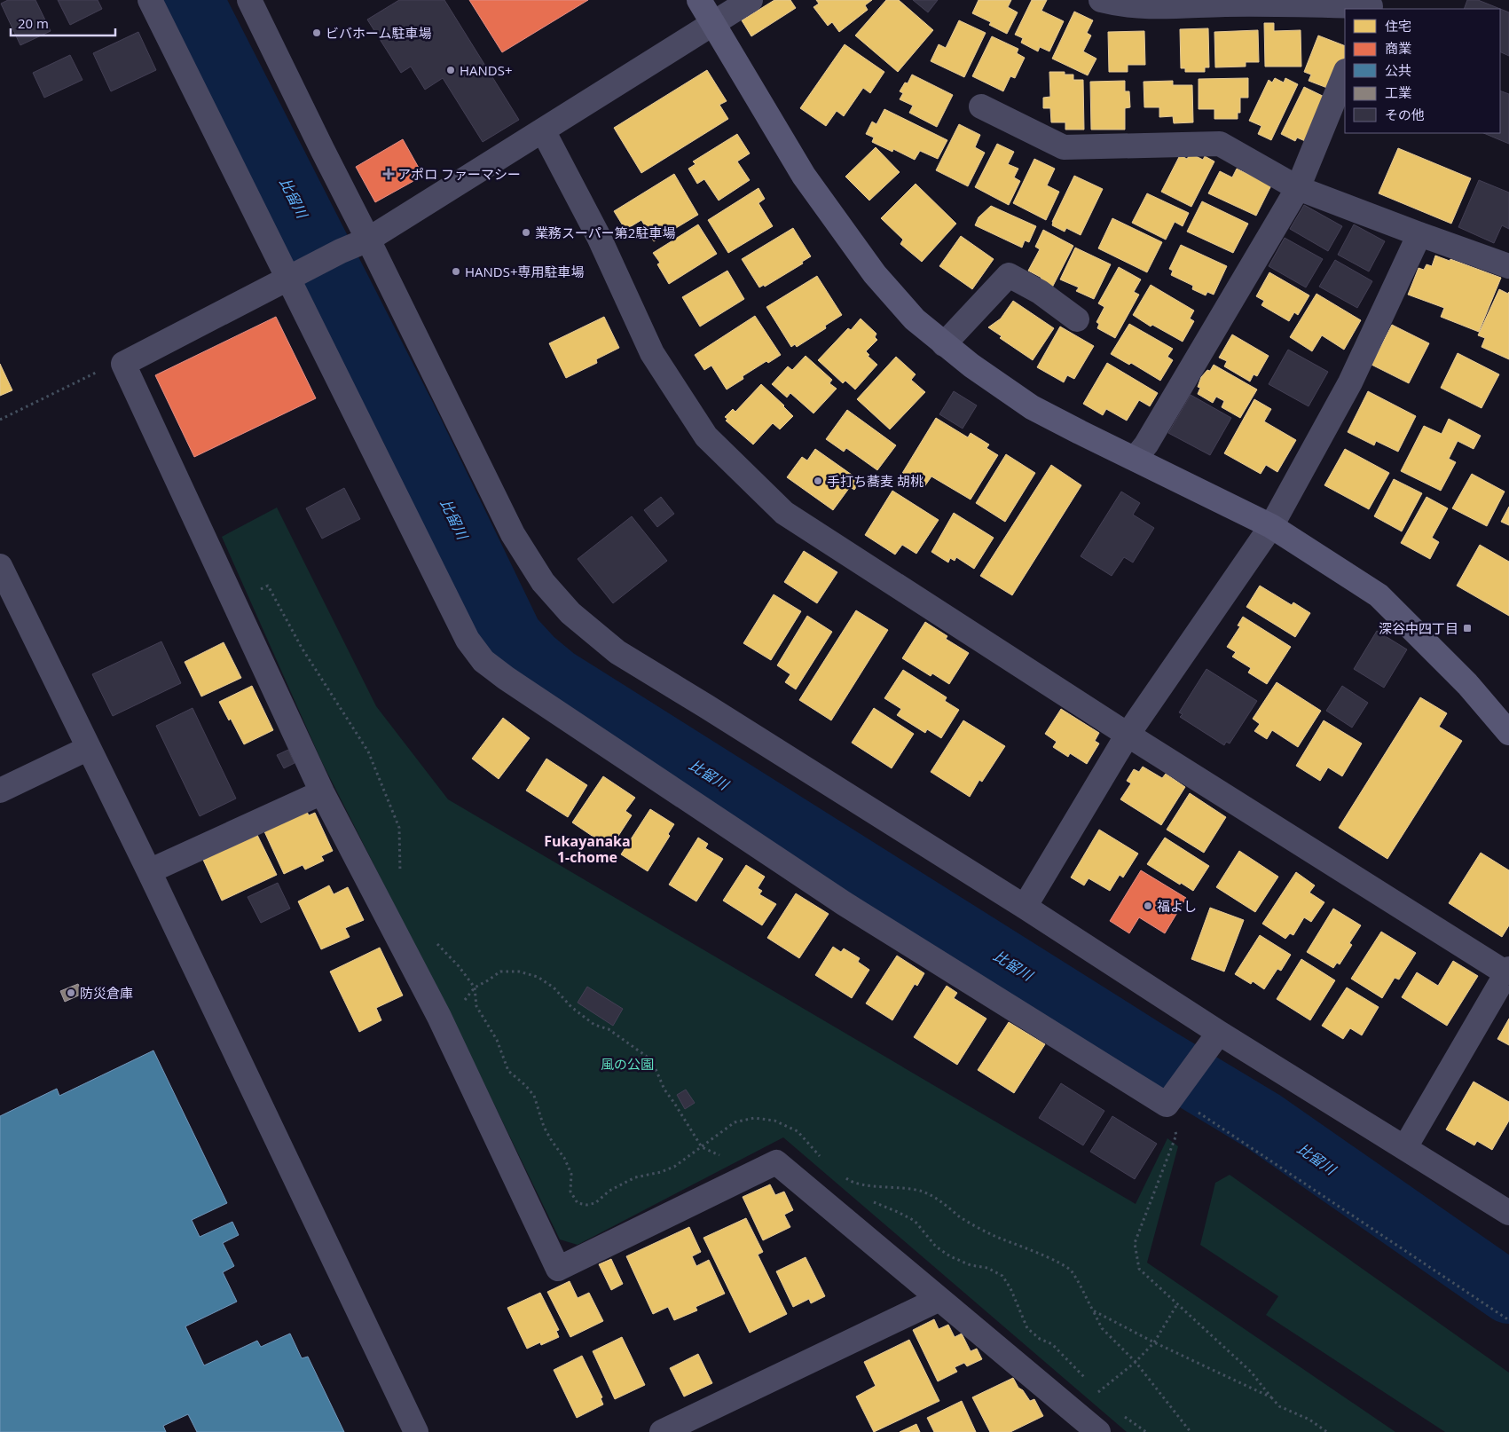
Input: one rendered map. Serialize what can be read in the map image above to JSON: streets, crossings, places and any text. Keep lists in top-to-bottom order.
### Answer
{
  "districts": ["Fukayanaka 1-chome"],
  "water": ["比留川"],
  "parks": ["風の公園"],
  "places": {
    "other": [
      "ビバホーム駐車場",
      "HANDS+",
      "業務スーパー第2駐車場",
      "HANDS+専用駐車場",
      "手打ち蕎麦 胡桃",
      "福よし",
      "防災倉庫"
    ],
    "health": ["アポロ ファーマシー"],
    "transit": ["深谷中四丁目"]
  },
  "legend": [
    "住宅",
    "商業",
    "公共",
    "工業",
    "その他"
  ],
  "scale_bar": "20 m"
}
